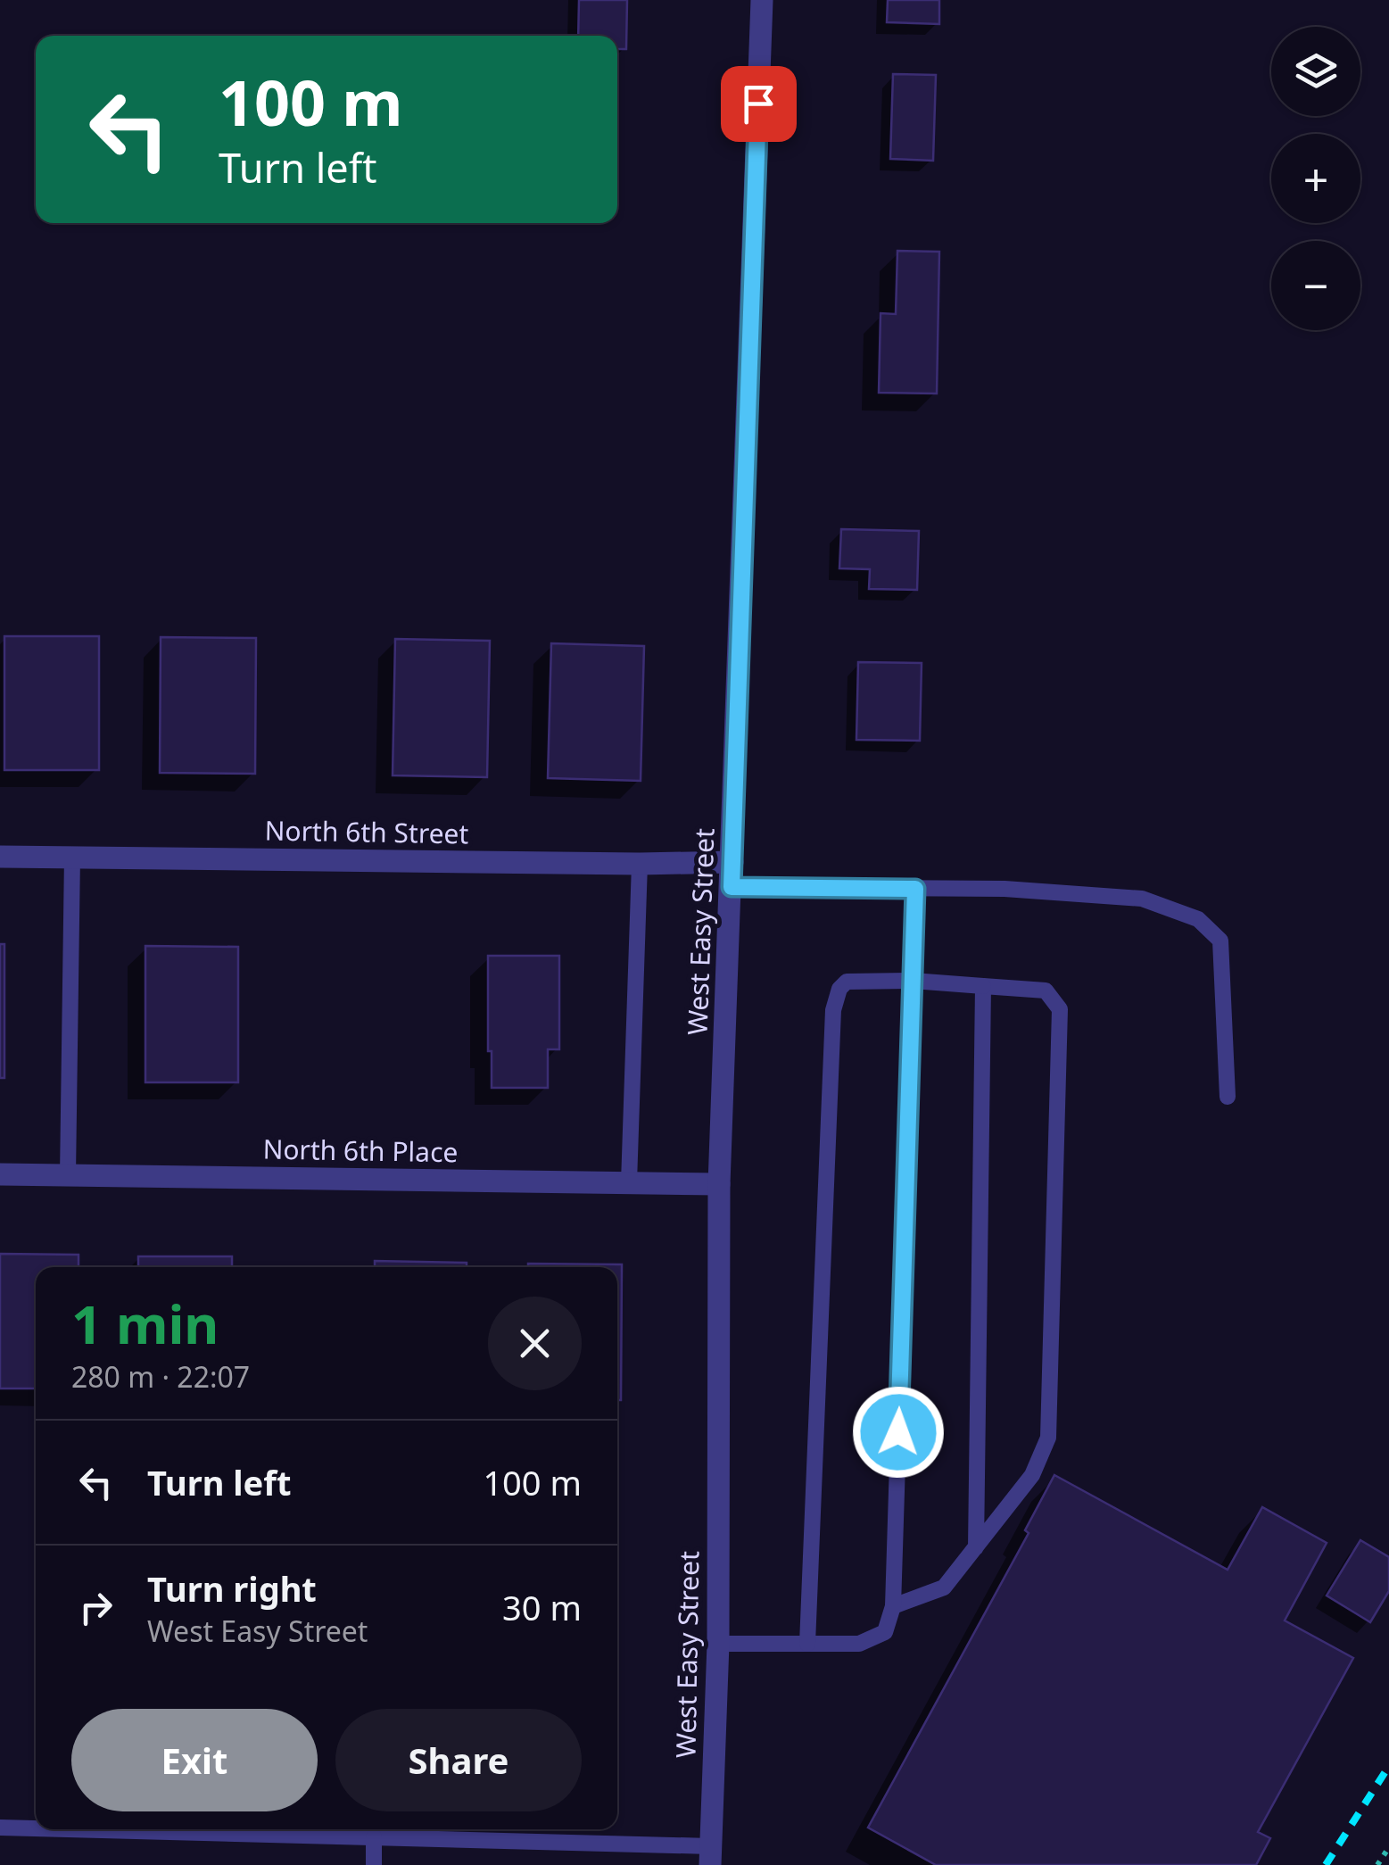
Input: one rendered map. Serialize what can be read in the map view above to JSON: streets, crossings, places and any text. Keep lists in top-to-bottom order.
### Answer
{
  "streets": {
    "street": ["North 6th Street", "West Easy Street", "North 6th Place"]
  },
  "crossings": [
    ["North 6th Street", "West Easy Street"],
    ["West Easy Street", "North 6th Place"]
  ],
  "page": {
    "map_buttons": ["+", "−"],
    "turn": ["100 m", "Turn left"],
    "heading": ["1 min", "280 m · 22:07"],
    "list": [
      {
        "name": "Turn left",
        "value": "100 m"
      },
      {
        "name": "Turn right",
        "note": "West Easy Street",
        "value": "30 m"
      }
    ],
    "buttons": ["Exit", "Share"]
  }
}
